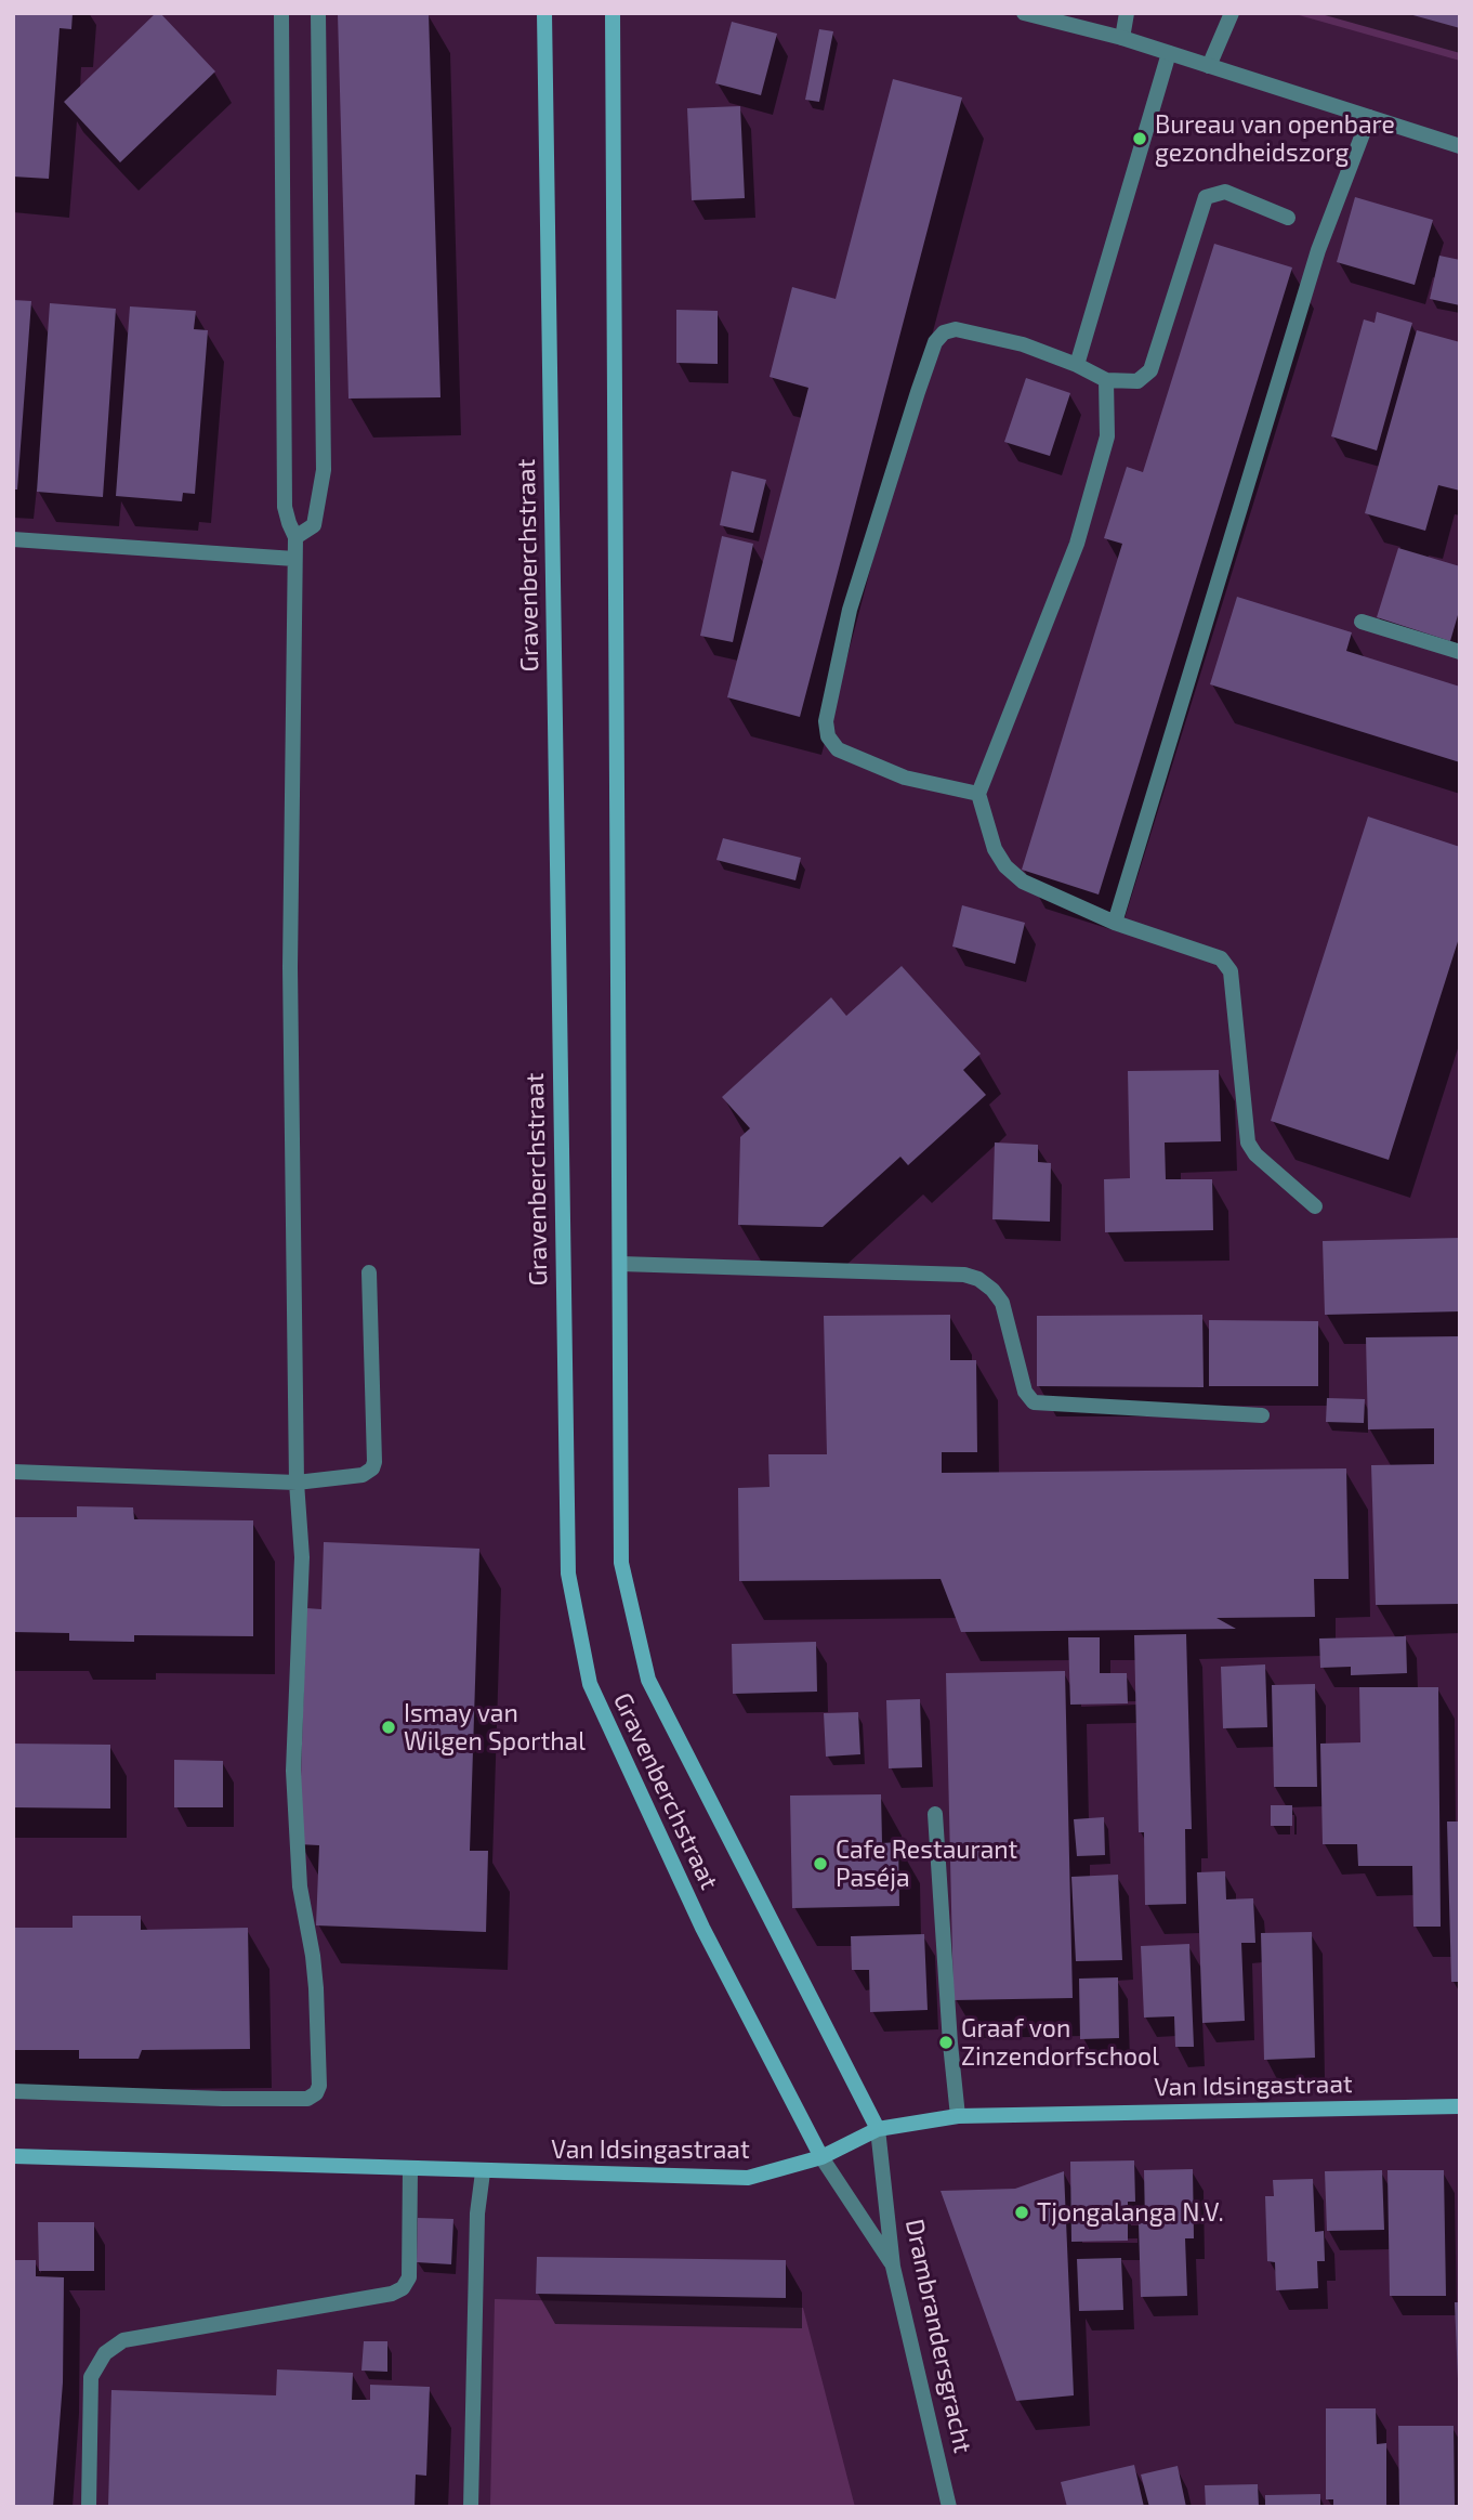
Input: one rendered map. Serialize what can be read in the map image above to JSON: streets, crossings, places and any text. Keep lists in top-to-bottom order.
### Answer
{
  "streets": {
    "street": ["Gravenberchstraat", "Van Idsingastraat", "Drambrandersgracht"]
  },
  "crossings": [
    ["Gravenberchstraat", "Van Idsingastraat"],
    ["Gravenberchstraat", "Drambrandersgracht"],
    ["Van Idsingastraat", "Drambrandersgracht"]
  ],
  "places": [
    "Bureau van openbare gezondheidszorg",
    "Ismay van Wilgen Sporthal",
    "Cafe Restaurant Paséja",
    "Graaf von Zinzendorfschool",
    "Tjongalanga N.V."
  ]
}
